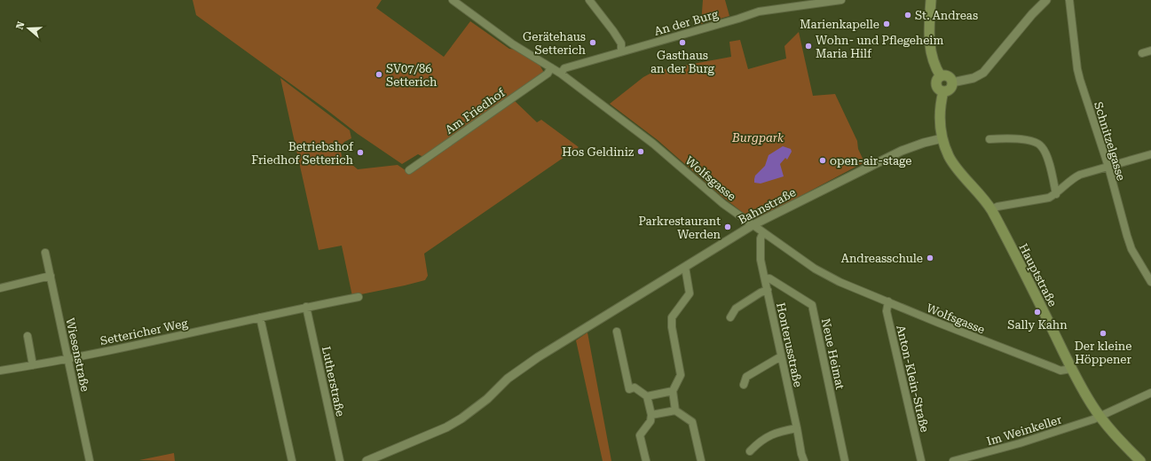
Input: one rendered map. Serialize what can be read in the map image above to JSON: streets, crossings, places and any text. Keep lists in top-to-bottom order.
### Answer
{
  "streets": {
    "main road": ["Hauptstraße"],
    "street": [
      "An der Burg",
      "Am Friedhof",
      "Schnitzelgasse",
      "Wolfsgasse",
      "Bahnstraße",
      "Settericher Weg",
      "Honterusstraße",
      "Neue Heimat",
      "Wiesenstraße",
      "Anton-Klein-Straße",
      "Lutherstraße",
      "Im Weinkeller"
    ]
  },
  "crossings": [
    ["An der Burg", "Wolfsgasse"],
    ["Am Friedhof", "Wolfsgasse"],
    ["Wolfsgasse", "Bahnstraße"],
    ["Wolfsgasse", "Hauptstraße"],
    ["Wolfsgasse", "Honterusstraße"],
    ["Wolfsgasse", "Anton-Klein-Straße"],
    ["Bahnstraße", "Hauptstraße"],
    ["Hauptstraße", "Im Weinkeller"],
    ["Settericher Weg", "Wiesenstraße"],
    ["Settericher Weg", "Lutherstraße"],
    ["Honterusstraße", "Neue Heimat"]
  ],
  "parks": ["Burgpark"],
  "places": [
    "St. Andreas",
    "Marienkapelle",
    "Gerätehaus Setterich",
    "Gasthaus an der Burg",
    "Wohn- und Pflegeheim Maria Hilf",
    "SV07/86 Setterich",
    "Hos Geldiniz",
    "Betriebshof Friedhof Setterich",
    "open-air-stage",
    "Parkrestaurant Werden",
    "Andreasschule",
    "Sally Kahn",
    "Der kleine Höppener"
  ],
  "north": "left"
}
